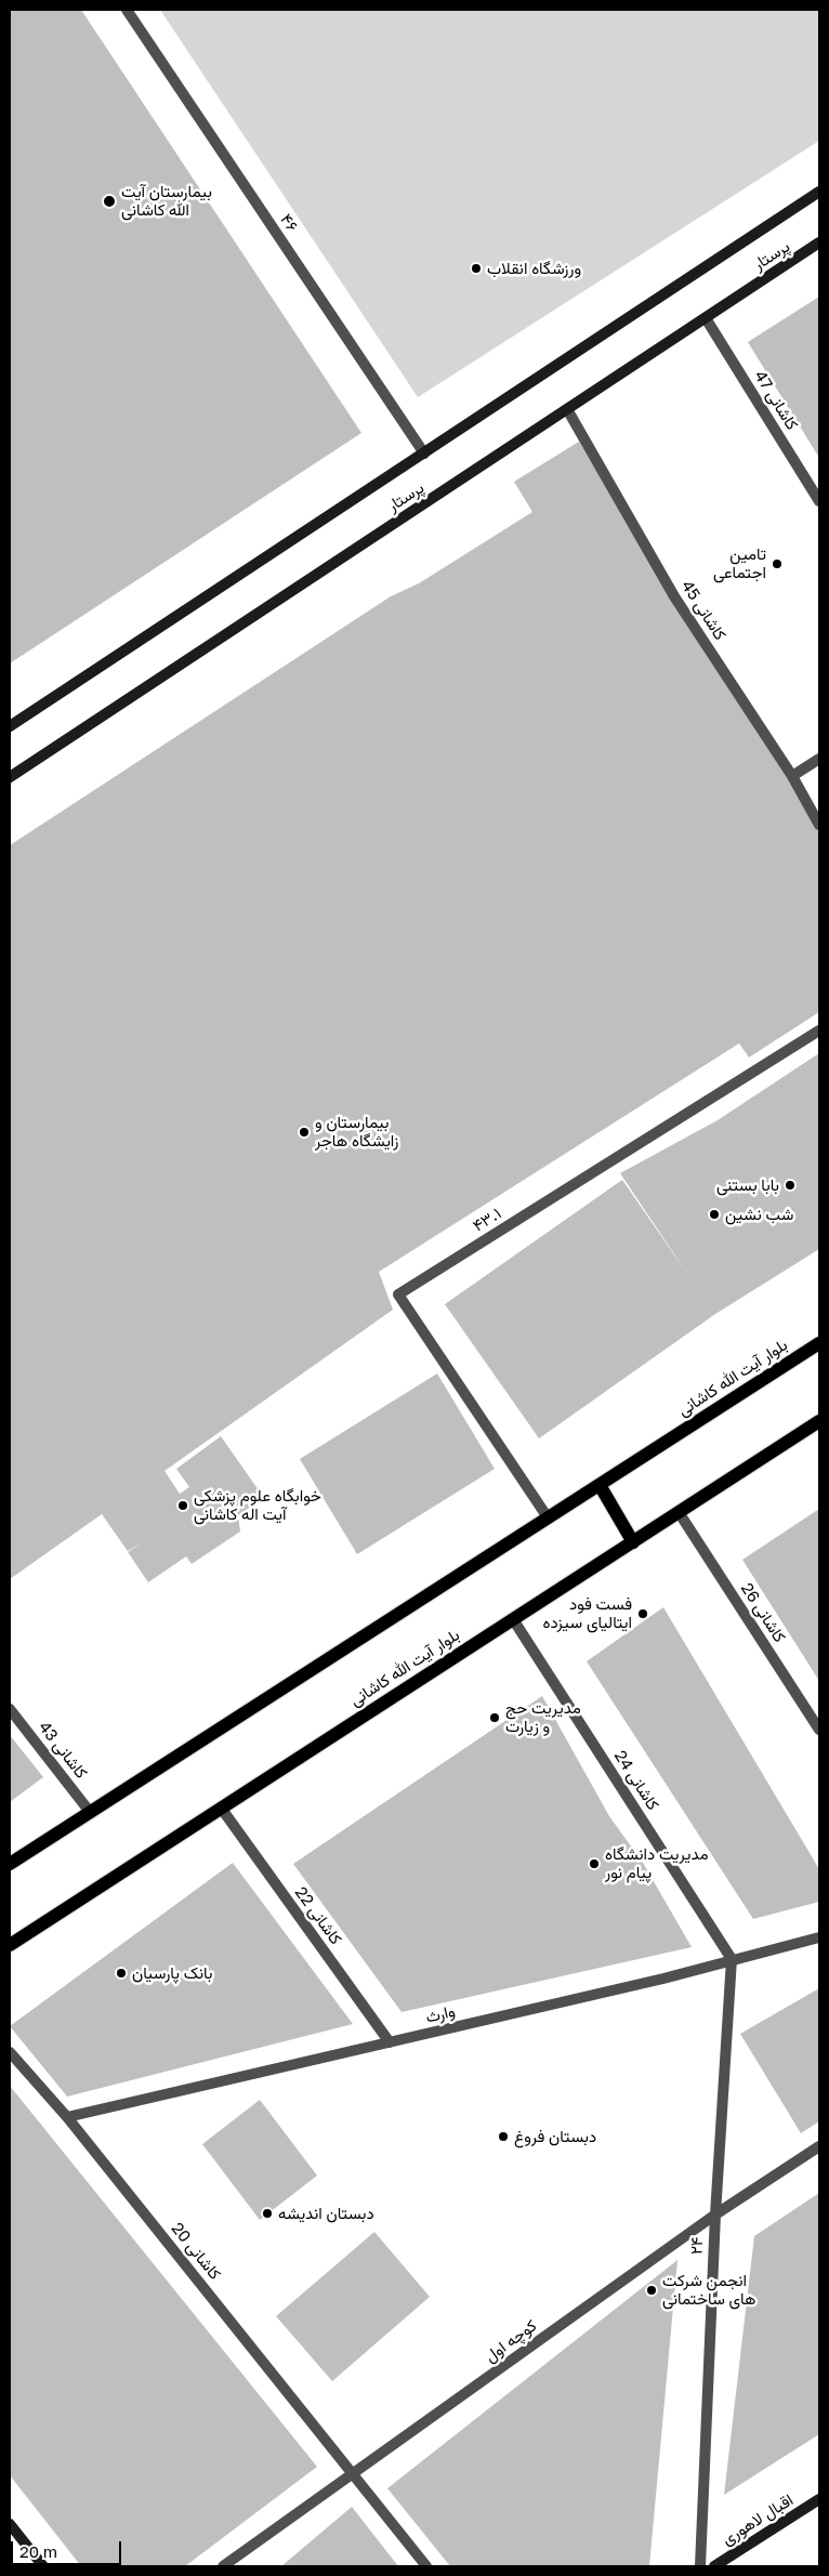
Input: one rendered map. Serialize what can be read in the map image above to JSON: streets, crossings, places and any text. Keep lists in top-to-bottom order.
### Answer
{
  "streets": {
    "main road": ["پرستار", "بلوار آیت الله کاشانی", "اقبال لاهوری"],
    "street": [
      "۴۶",
      "کاشانی 47",
      "کاشانی 45",
      "۴۳.۱",
      "کاشانی 26",
      "کاشانی 43",
      "کاشانی 24",
      "کاشانی 22",
      "وارث",
      "۲۴",
      "کاشانی 20",
      "کوچه اول"
    ]
  },
  "crossings": [
    ["۴۶", "پرستار"],
    ["پرستار", "کاشانی 47"],
    ["پرستار", "کاشانی 45"],
    ["۴۳.۱", "بلوار آیت الله کاشانی"],
    ["بلوار آیت الله کاشانی", "کاشانی 26"],
    ["بلوار آیت الله کاشانی", "کاشانی 43"],
    ["بلوار آیت الله کاشانی", "کاشانی 24"],
    ["بلوار آیت الله کاشانی", "کاشانی 22"],
    ["کاشانی 24", "وارث"],
    ["کاشانی 24", "۲۴"],
    ["کاشانی 22", "وارث"],
    ["وارث", "۲۴"],
    ["وارث", "کاشانی 20"],
    ["۲۴", "کوچه اول"],
    ["کاشانی 20", "کوچه اول"]
  ],
  "places": [
    "بیمارستان آیت الله کاشانی",
    "ورزشگاه انقلاب",
    "تامین اجتماعی",
    "بیمارستان و زایشگاه هاجر",
    "بابا بستنی",
    "شب نشین",
    "خوابگاه علوم پزشکی آیت اله کاشانی",
    "فست فود ایتالیای سیزده",
    "مدیریت حج و زیارت",
    "مدیریت دانشگاه پیام نور",
    "بانک پارسیان",
    "دبستان فروغ",
    "دبستان اندیشه",
    "انجمن شرکت های ساختمانی"
  ],
  "scale_bar": "20 m"
}
